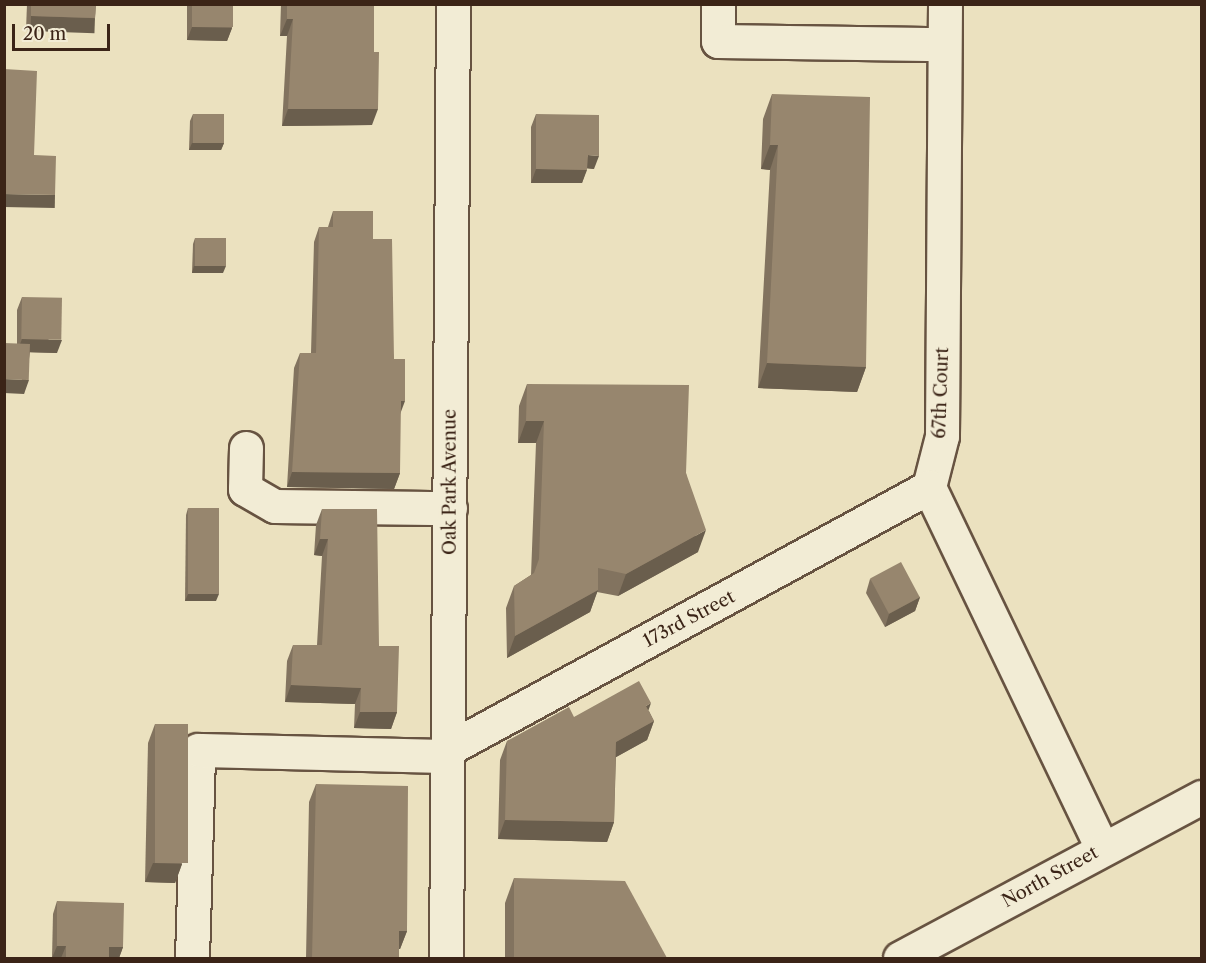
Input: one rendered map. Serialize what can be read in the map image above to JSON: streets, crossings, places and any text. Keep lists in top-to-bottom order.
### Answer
{
  "streets": {
    "street": [
      "67th Court",
      "Oak Park Avenue",
      "173rd Street",
      "North Street"
    ]
  },
  "crossings": [
    ["67th Court", "173rd Street"],
    ["Oak Park Avenue", "173rd Street"]
  ],
  "scale_bar": "20 m"
}
